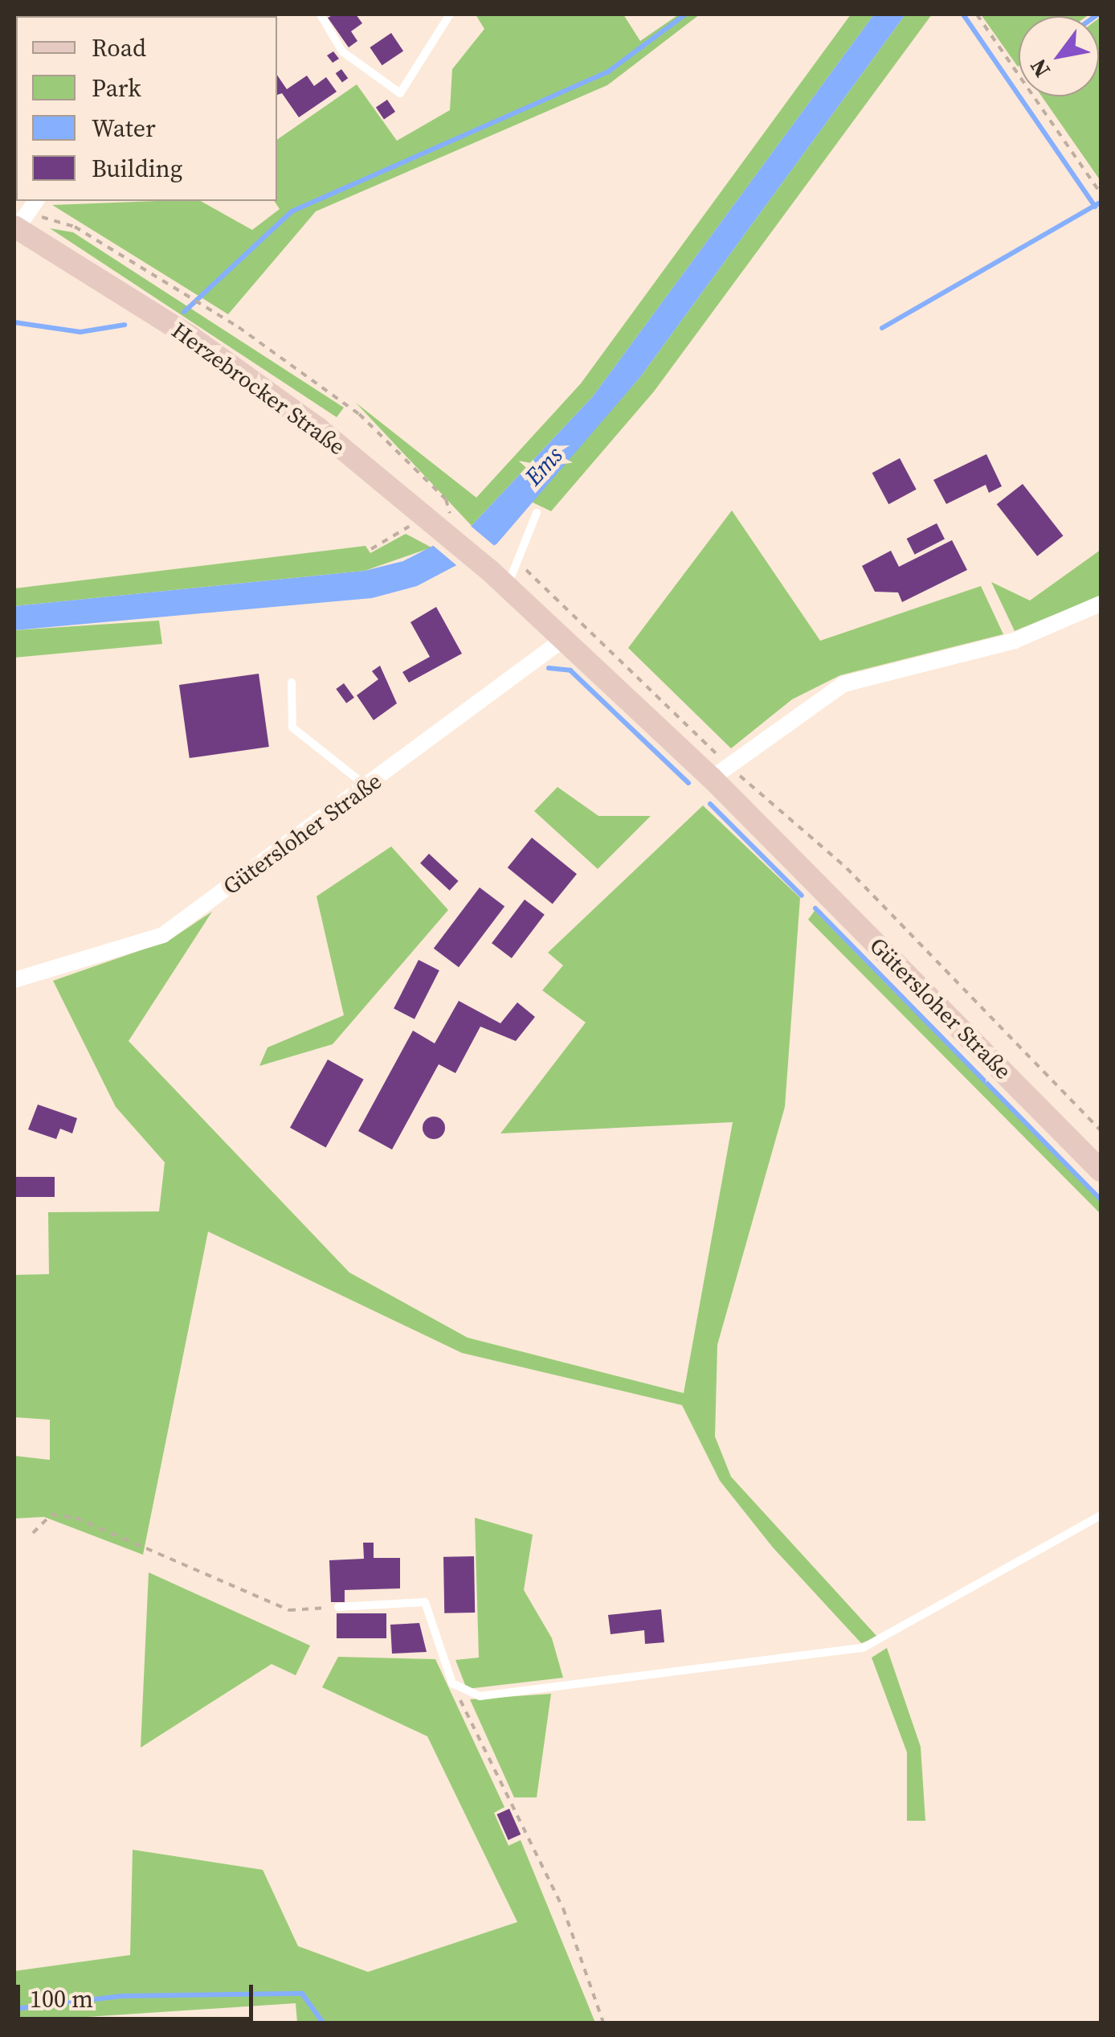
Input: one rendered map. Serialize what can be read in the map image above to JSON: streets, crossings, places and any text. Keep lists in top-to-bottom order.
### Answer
{
  "streets": {
    "main road": ["Herzebrocker Straße", "Gütersloher Straße"]
  },
  "crossings": [
    ["Herzebrocker Straße", "Gütersloher Straße"]
  ],
  "water": ["Ems"],
  "legend": [
    "Road",
    "Park",
    "Water",
    "Building"
  ],
  "scale_bar": "100 m",
  "north": "bottom left"
}
